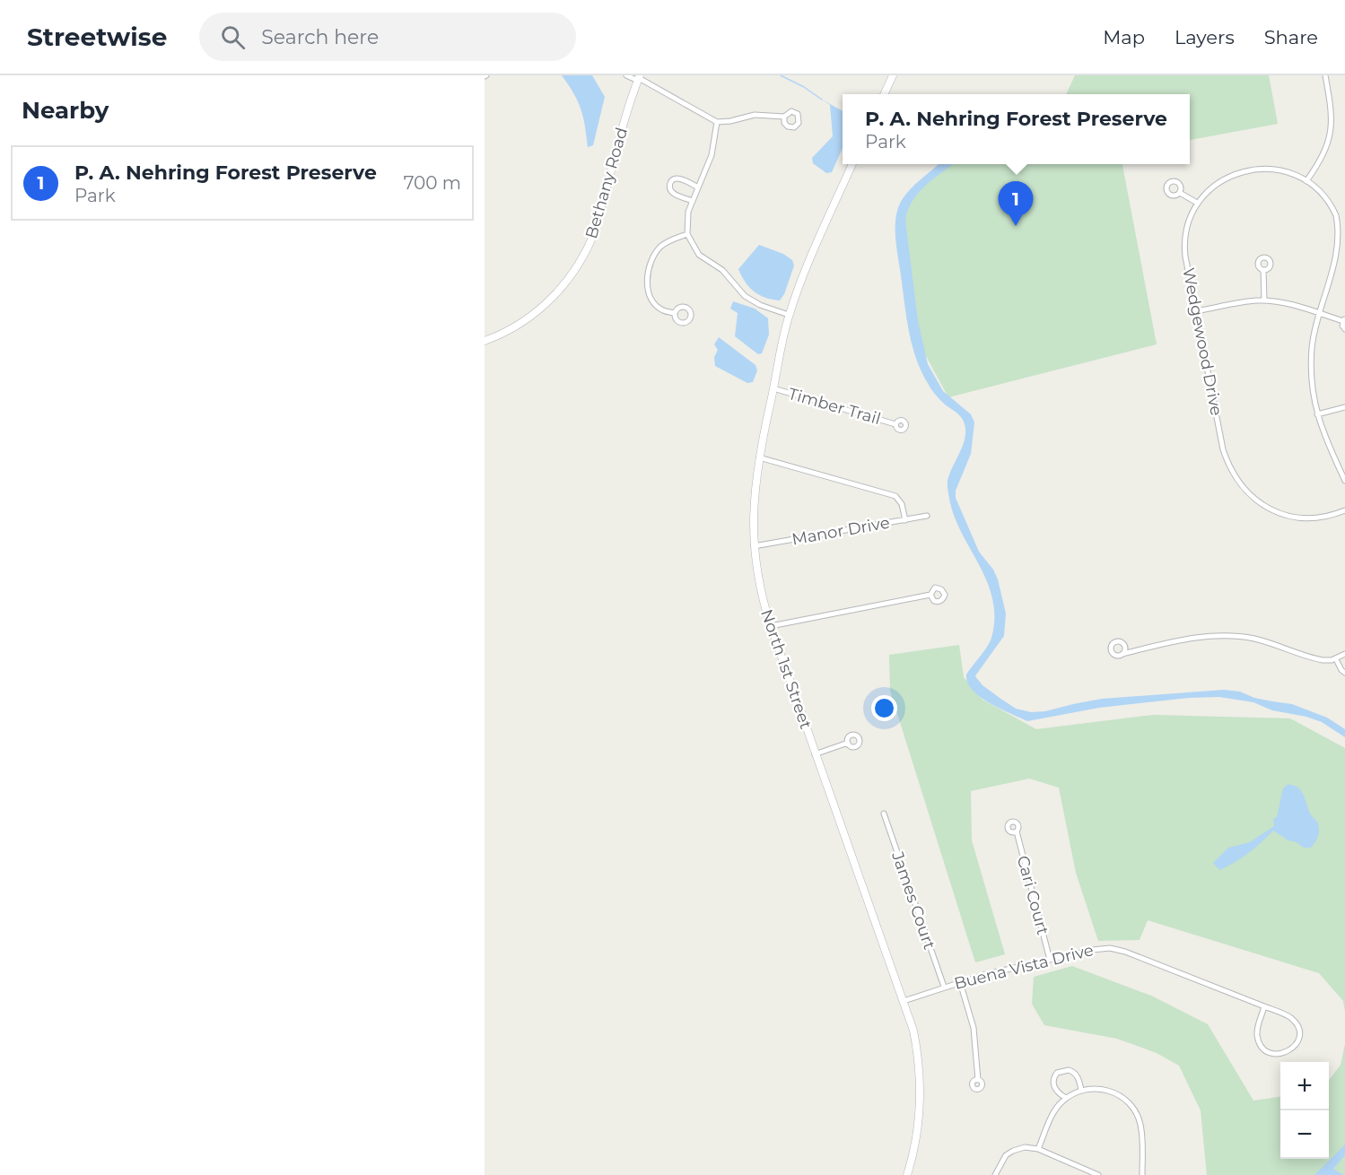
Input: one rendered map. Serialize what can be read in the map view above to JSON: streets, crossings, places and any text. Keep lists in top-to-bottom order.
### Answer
{
  "streets": {
    "street": [
      "Bethany Road",
      "Wedgewood Drive",
      "Timber Trail",
      "Manor Drive",
      "North 1st Street",
      "Cari Court",
      "James Court",
      "Buena Vista Drive"
    ]
  },
  "crossings": [
    ["Timber Trail", "North 1st Street"],
    ["Manor Drive", "North 1st Street"],
    ["North 1st Street", "Buena Vista Drive"],
    ["Cari Court", "Buena Vista Drive"],
    ["James Court", "Buena Vista Drive"]
  ],
  "page": {
    "header": "Streetwise",
    "search": "Search here",
    "nav": ["Map", "Layers", "Share"],
    "heading": "Nearby",
    "popup": ["P. A. Nehring Forest Preserve", "Park"],
    "list": [
      {
        "mark": "1",
        "name": "P. A. Nehring Forest Preserve",
        "note": "Park",
        "value": "700 m"
      }
    ],
    "pins": "1",
    "map_buttons": ["+", "−"]
  }
}
